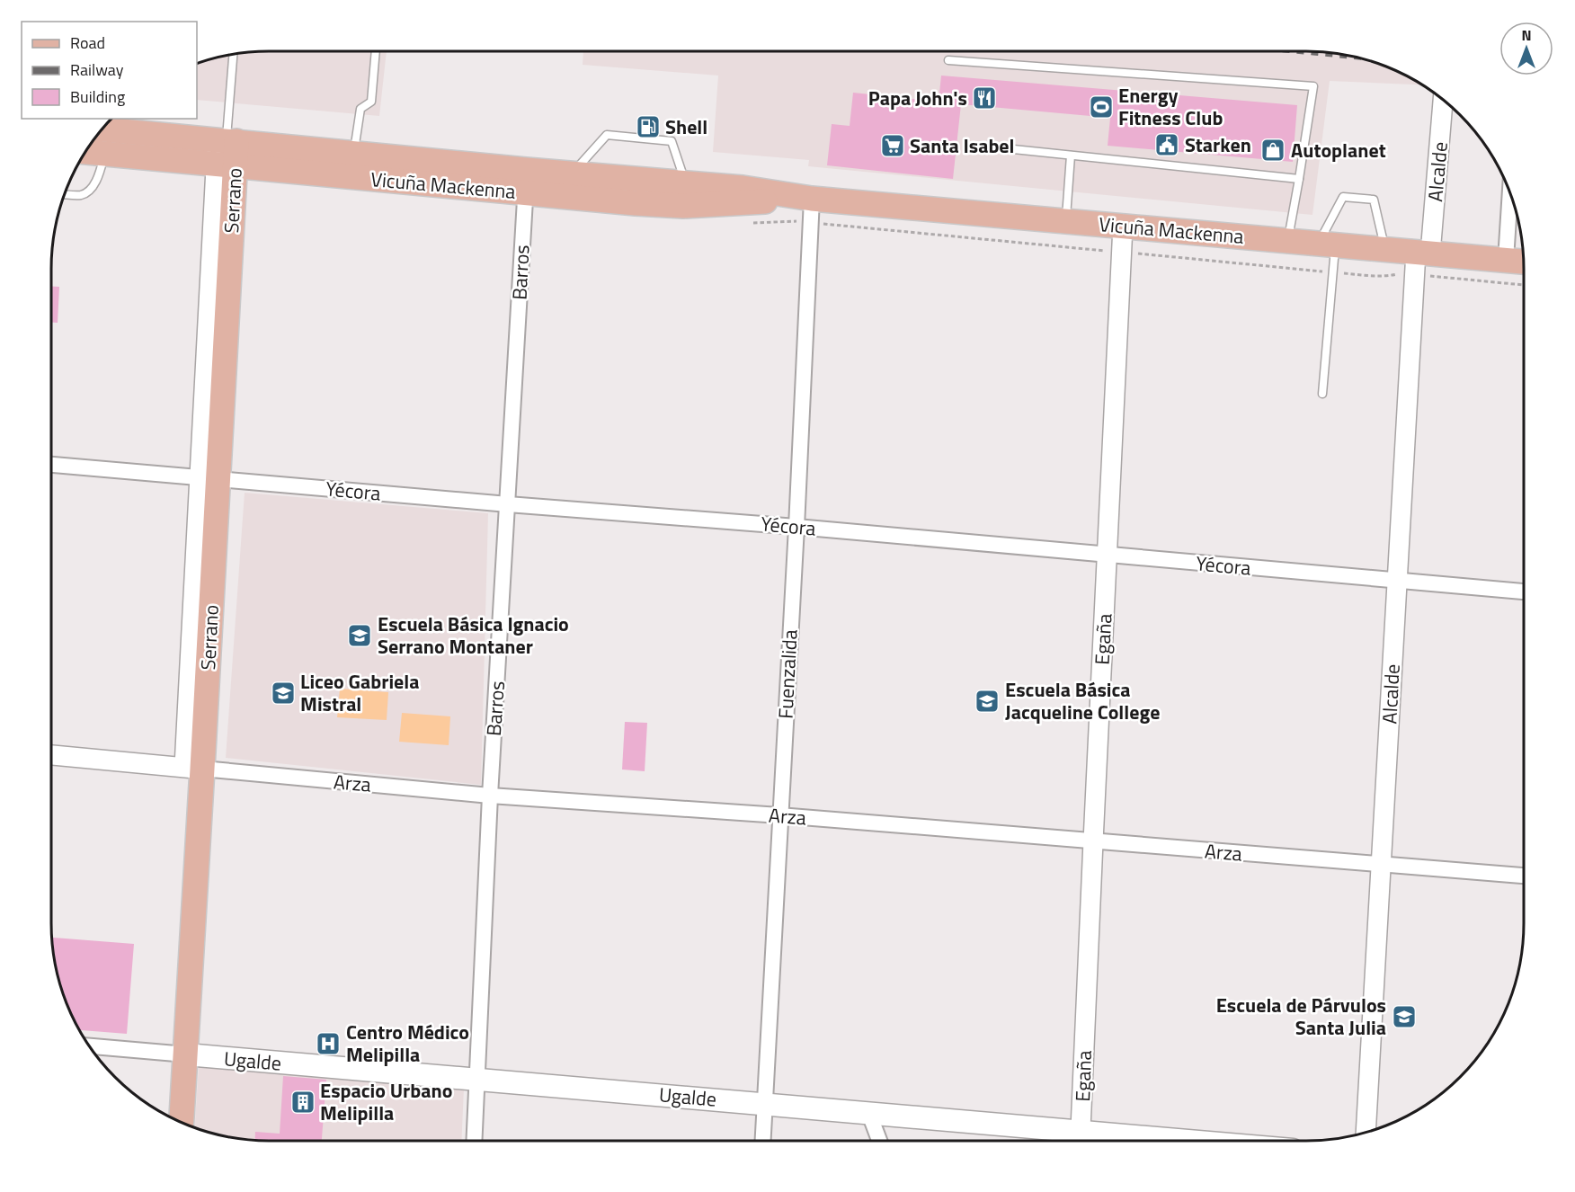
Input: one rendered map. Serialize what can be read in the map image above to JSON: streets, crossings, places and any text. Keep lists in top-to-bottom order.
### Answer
{
  "streets": {
    "main road": ["Vicuña Mackenna", "Serrano", "Ugalde"],
    "street": [
      "Alcalde",
      "Barros",
      "Yécora",
      "Egaña",
      "Fuenzalida",
      "Arza"
    ]
  },
  "crossings": [
    ["Alcalde", "Vicuña Mackenna"],
    ["Alcalde", "Yécora"],
    ["Alcalde", "Arza"],
    ["Vicuña Mackenna", "Serrano"],
    ["Vicuña Mackenna", "Barros"],
    ["Vicuña Mackenna", "Egaña"],
    ["Vicuña Mackenna", "Fuenzalida"],
    ["Serrano", "Yécora"],
    ["Serrano", "Arza"],
    ["Serrano", "Ugalde"],
    ["Barros", "Yécora"],
    ["Barros", "Arza"],
    ["Barros", "Ugalde"],
    ["Yécora", "Egaña"],
    ["Yécora", "Fuenzalida"],
    ["Egaña", "Arza"],
    ["Fuenzalida", "Arza"],
    ["Fuenzalida", "Ugalde"]
  ],
  "places": {
    "restaurant": ["Papa John's"],
    "sports": ["Energy Fitness Club"],
    "fuel station": ["Shell"],
    "public building": ["Starken"],
    "supermarket": ["Santa Isabel"],
    "shop": ["Autoplanet"],
    "school or university": [
      "Escuela Básica Ignacio Serrano Montaner",
      "Liceo Gabriela Mistral",
      "Escuela Básica Jacqueline College",
      "Escuela de Párvulos Santa Julia"
    ],
    "hospital": ["Centro Médico Melipilla"],
    "building": ["Espacio Urbano Melipilla"]
  },
  "legend": ["Road", "Railway", "Building"],
  "north": "top"
}
